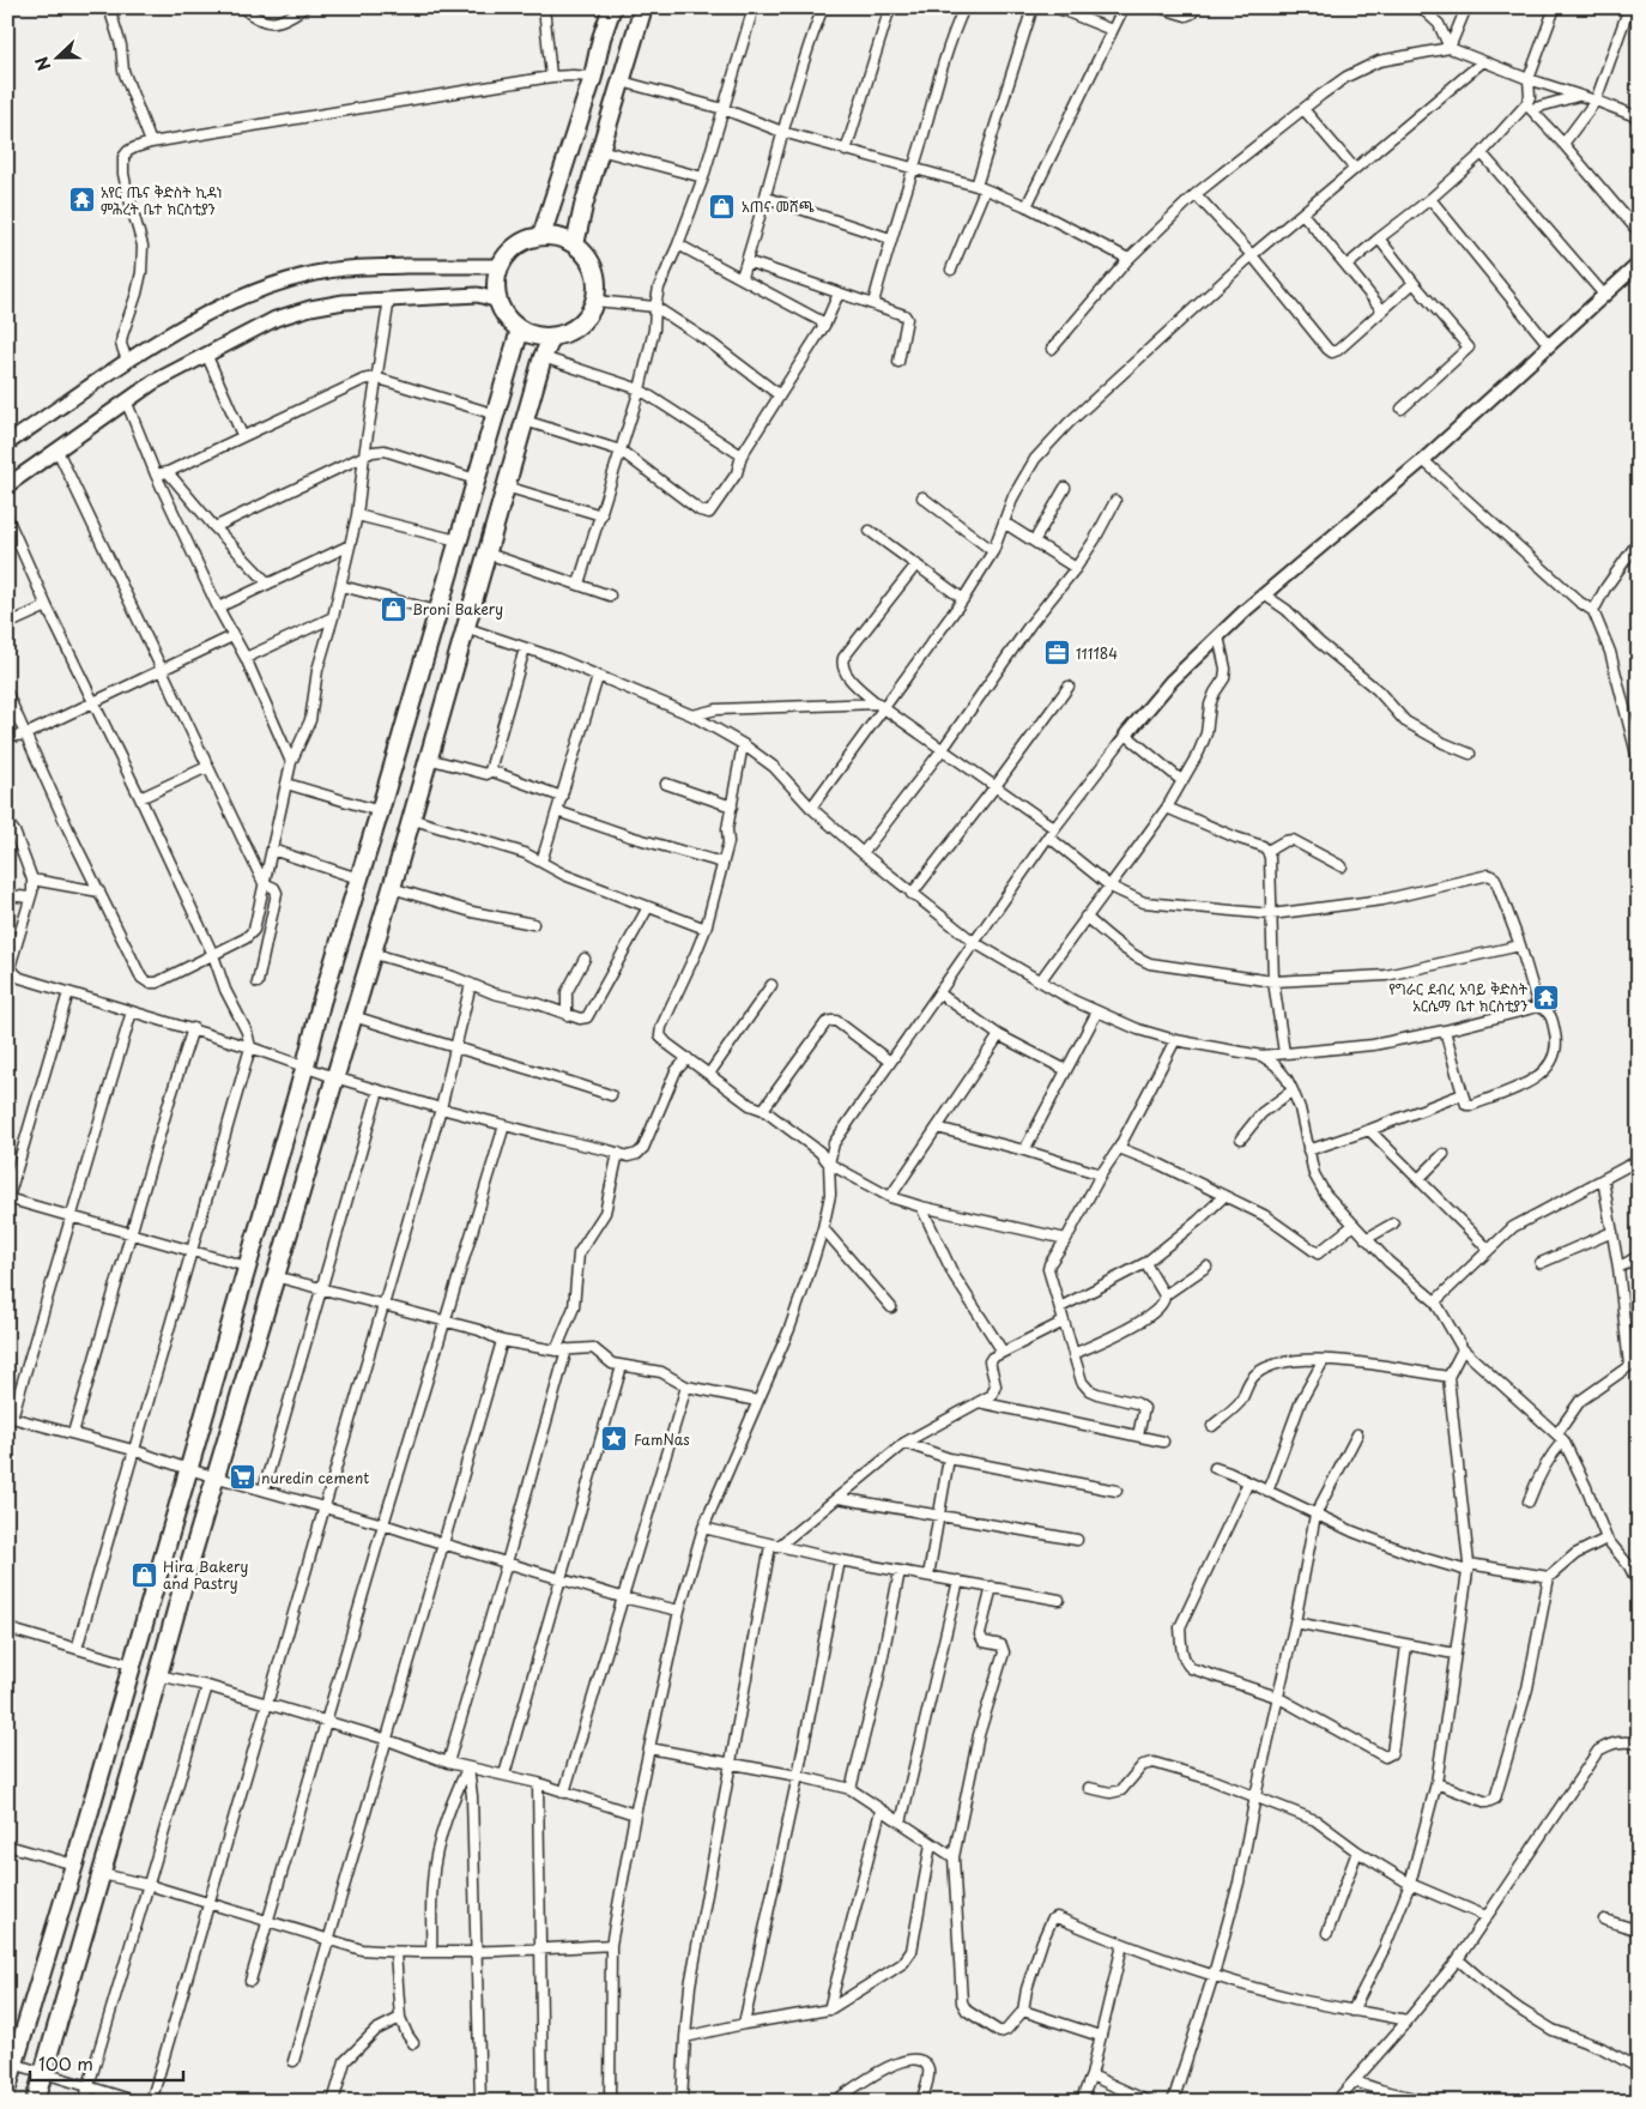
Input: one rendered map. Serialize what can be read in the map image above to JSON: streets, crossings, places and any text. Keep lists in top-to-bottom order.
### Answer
{
  "places": {
    "temple": ["አየር ጤና ቅድስት ኪዳነ ምሕረት ቤተ ክርስቲያን", "የግራር ደብረ አባይ ቅድስት አርሴማ ቤተ ክርስቲያን"],
    "shop": ["አጠና መሸጫ", "Broni Bakery", "Hira Bakery and Pastry"],
    "office": ["111184"],
    "place": ["FamNas"],
    "supermarket": ["nuredin cement"]
  },
  "scale_bar": "100 m",
  "north": "left"
}
